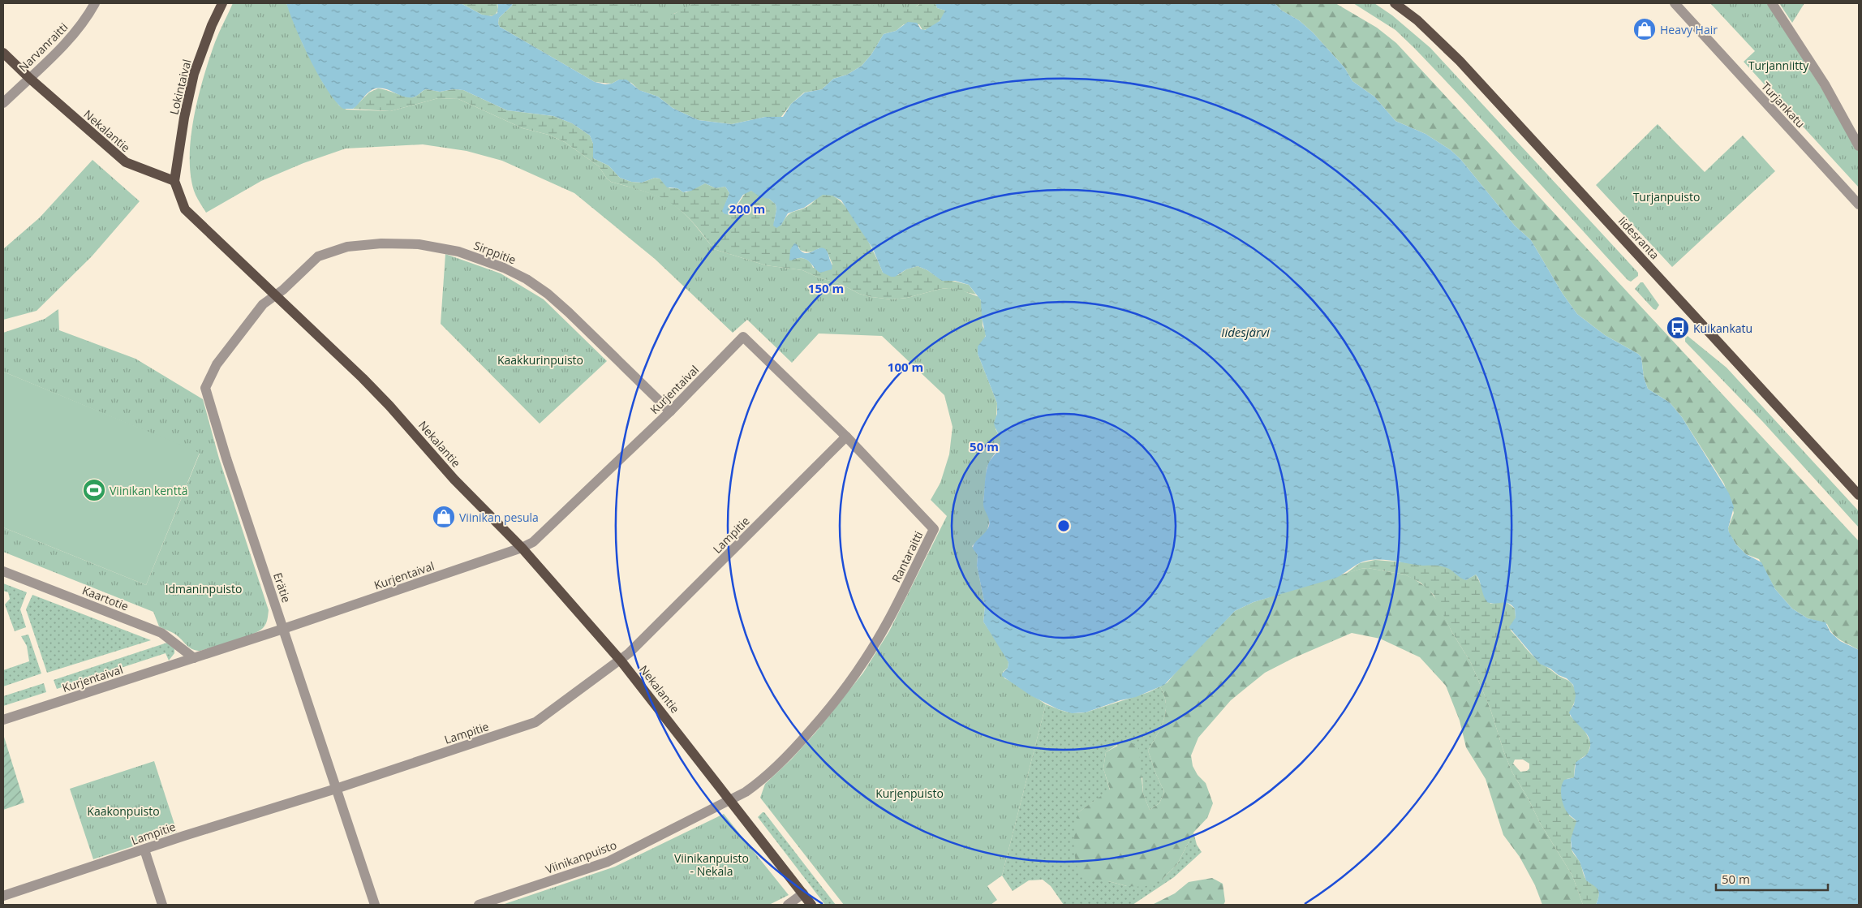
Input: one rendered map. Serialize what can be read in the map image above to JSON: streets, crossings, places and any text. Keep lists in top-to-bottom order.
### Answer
{
  "streets": {
    "main road": ["Lokintaival", "Nekalantie", "Iidesranta"],
    "street": [
      "Narvanraitti",
      "Turjankatu",
      "Sirppitie",
      "Kurjentaival",
      "Lampitie",
      "Rantaraitti",
      "Erätie",
      "Kaartotie",
      "Viinikanpuisto"
    ]
  },
  "crossings": [
    ["Narvanraitti", "Nekalantie"],
    ["Lokintaival", "Nekalantie"],
    ["Nekalantie", "Sirppitie"],
    ["Nekalantie", "Kurjentaival"],
    ["Nekalantie", "Lampitie"],
    ["Nekalantie", "Rantaraitti"],
    ["Nekalantie", "Erätie"],
    ["Nekalantie", "Viinikanpuisto"],
    ["Sirppitie", "Kurjentaival"],
    ["Sirppitie", "Erätie"],
    ["Kurjentaival", "Rantaraitti"],
    ["Kurjentaival", "Erätie"],
    ["Kurjentaival", "Kaartotie"],
    ["Lampitie", "Rantaraitti"],
    ["Lampitie", "Erätie"],
    ["Rantaraitti", "Viinikanpuisto"]
  ],
  "water": ["Iidesjärvi"],
  "parks": [
    "Turjanniitty",
    "Turjanpuisto",
    "Kaakkurinpuisto",
    "Idmaninpuisto",
    "Kurjenpuisto",
    "Kaakonpuisto",
    "Viinikanpuisto - Nekala"
  ],
  "places": {
    "shop": ["Heavy Hair", "Viinikan pesula"],
    "bus stop": ["Kuikankatu"],
    "sports": ["Viinikan kenttä"]
  },
  "scale_bar": "50 m",
  "rings": [
    "200 m",
    "150 m",
    "100 m",
    "50 m"
  ]
}
